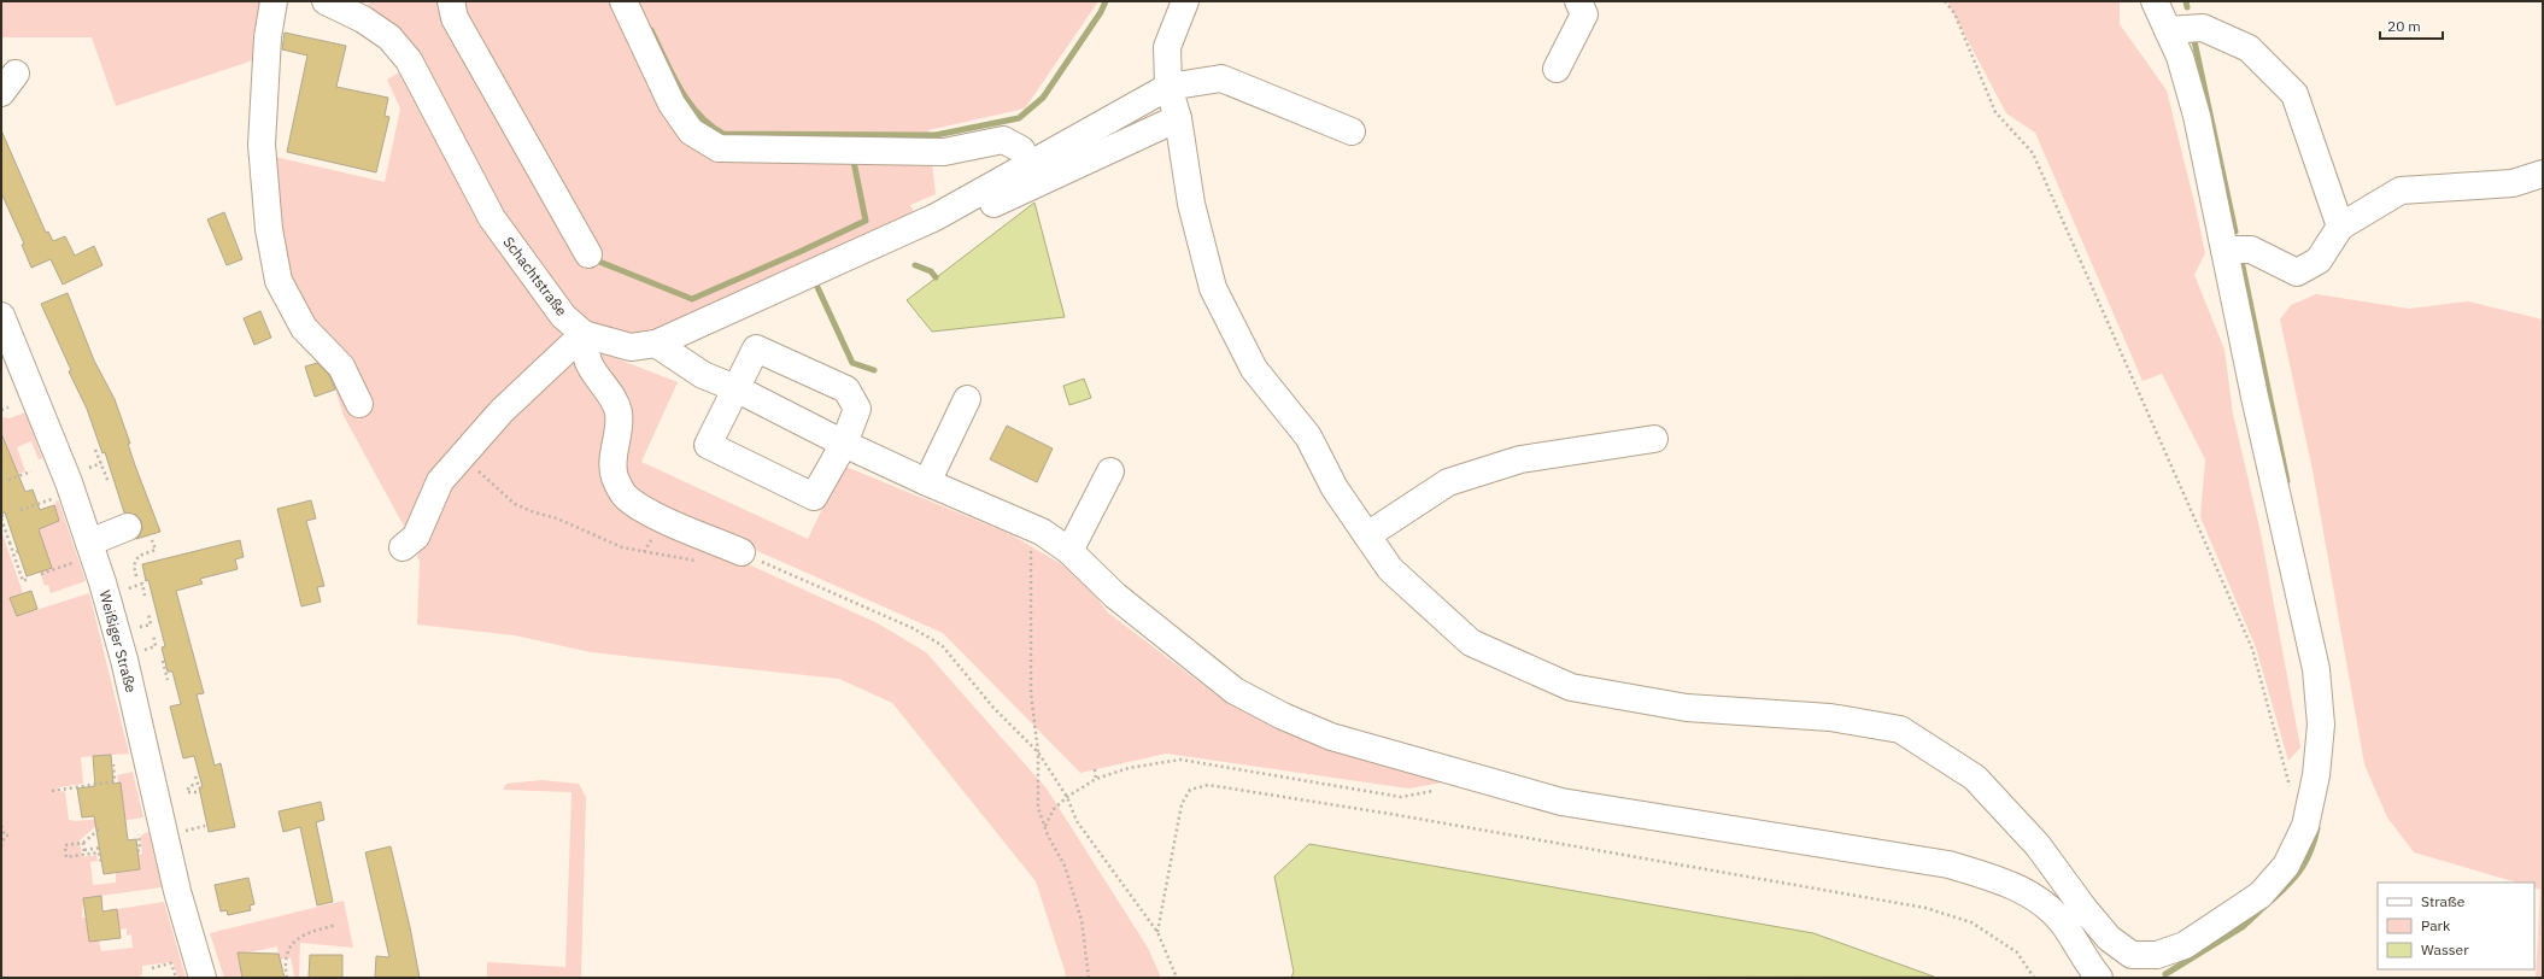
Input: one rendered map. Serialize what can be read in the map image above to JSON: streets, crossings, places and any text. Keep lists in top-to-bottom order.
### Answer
{
  "streets": {
    "street": ["Schachtstraße", "Weißiger Straße"]
  },
  "legend": ["Straße", "Park", "Wasser"],
  "scale_bar": "20 m"
}
